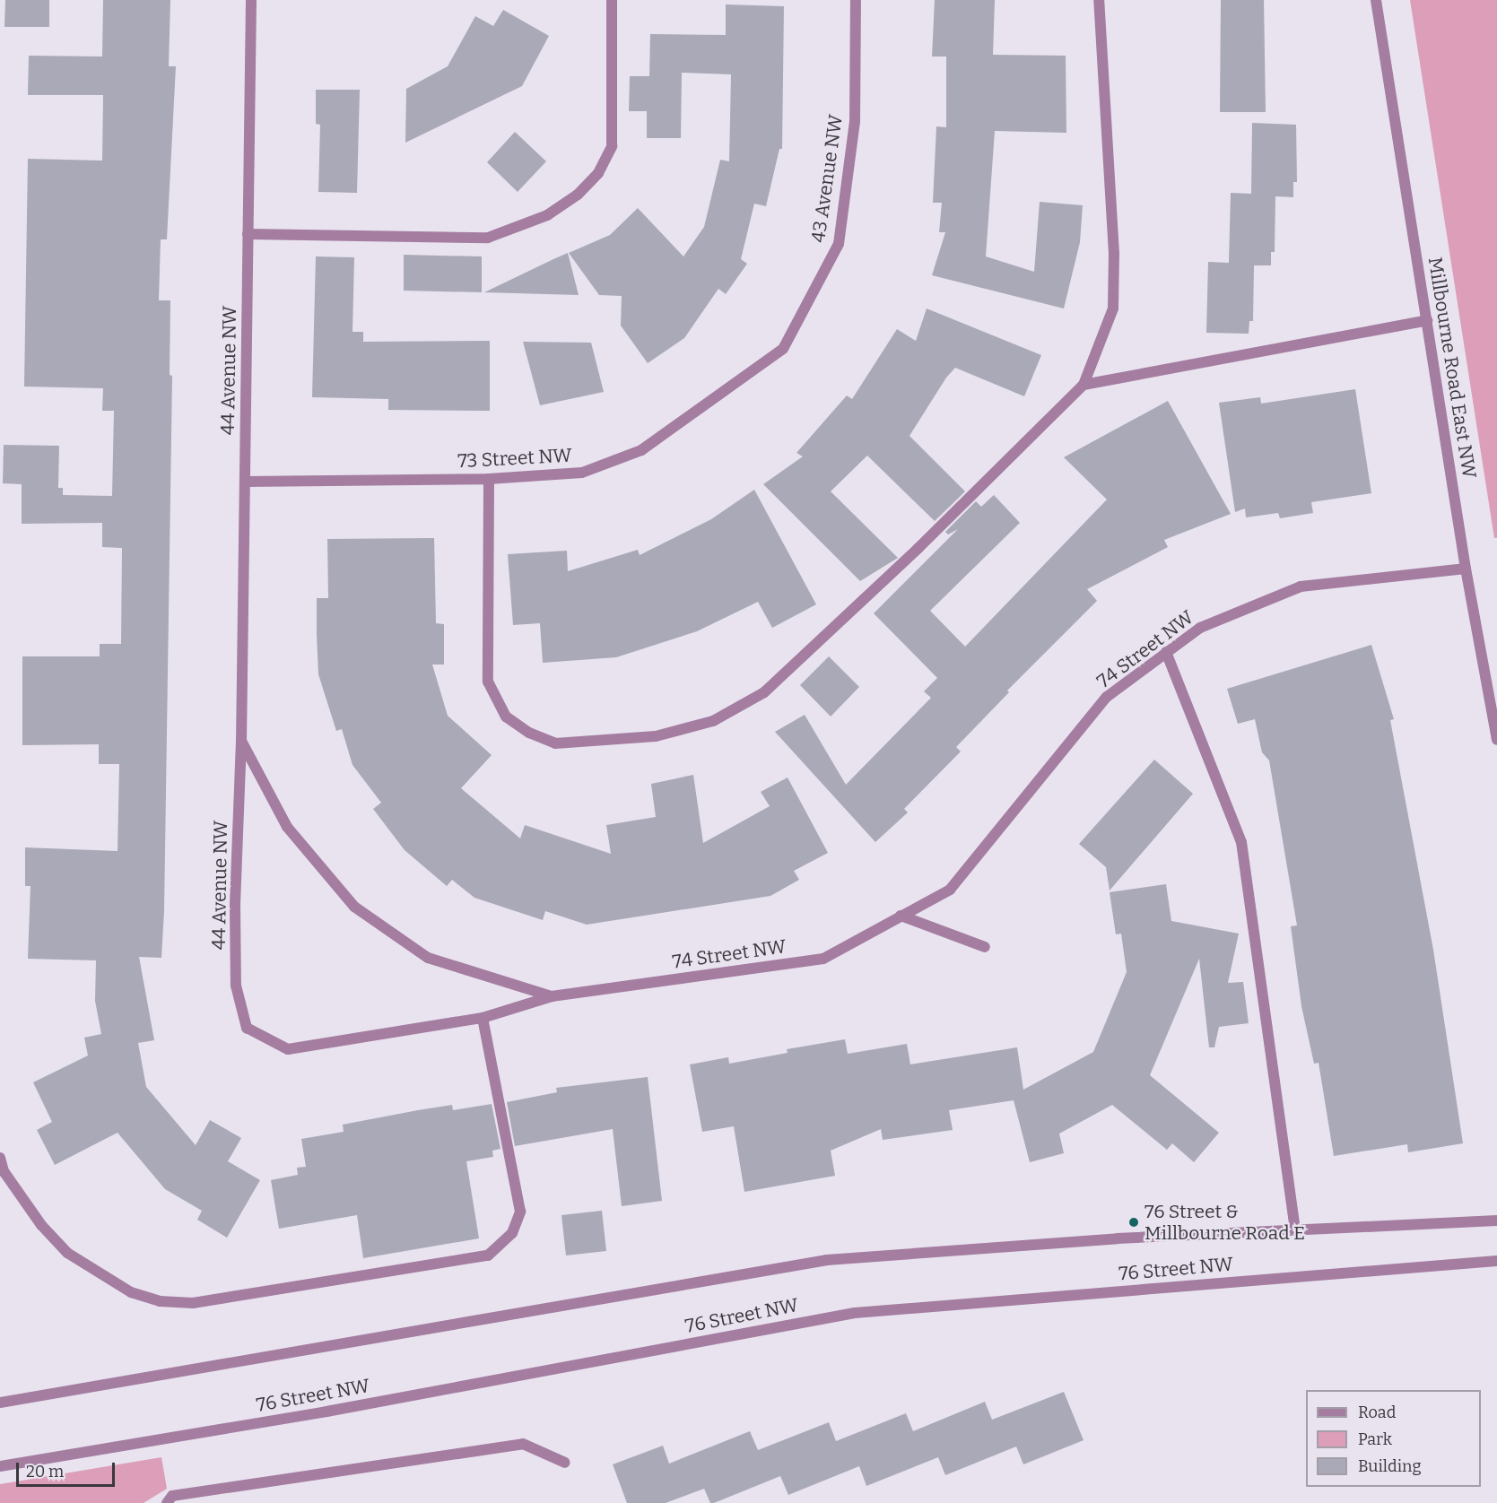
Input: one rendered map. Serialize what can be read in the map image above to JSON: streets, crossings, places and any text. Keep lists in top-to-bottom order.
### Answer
{
  "streets": {
    "street": [
      "43 Avenue NW",
      "Millbourne Road East NW",
      "44 Avenue NW",
      "73 Street NW",
      "74 Street NW",
      "76 Street NW"
    ]
  },
  "crossings": [
    ["43 Avenue NW", "73 Street NW"],
    ["Millbourne Road East NW", "74 Street NW"],
    ["44 Avenue NW", "73 Street NW"],
    ["44 Avenue NW", "74 Street NW"]
  ],
  "places": ["76 Street & Millbourne Road E"],
  "legend": ["Road", "Park", "Building"],
  "scale_bar": "20 m"
}
